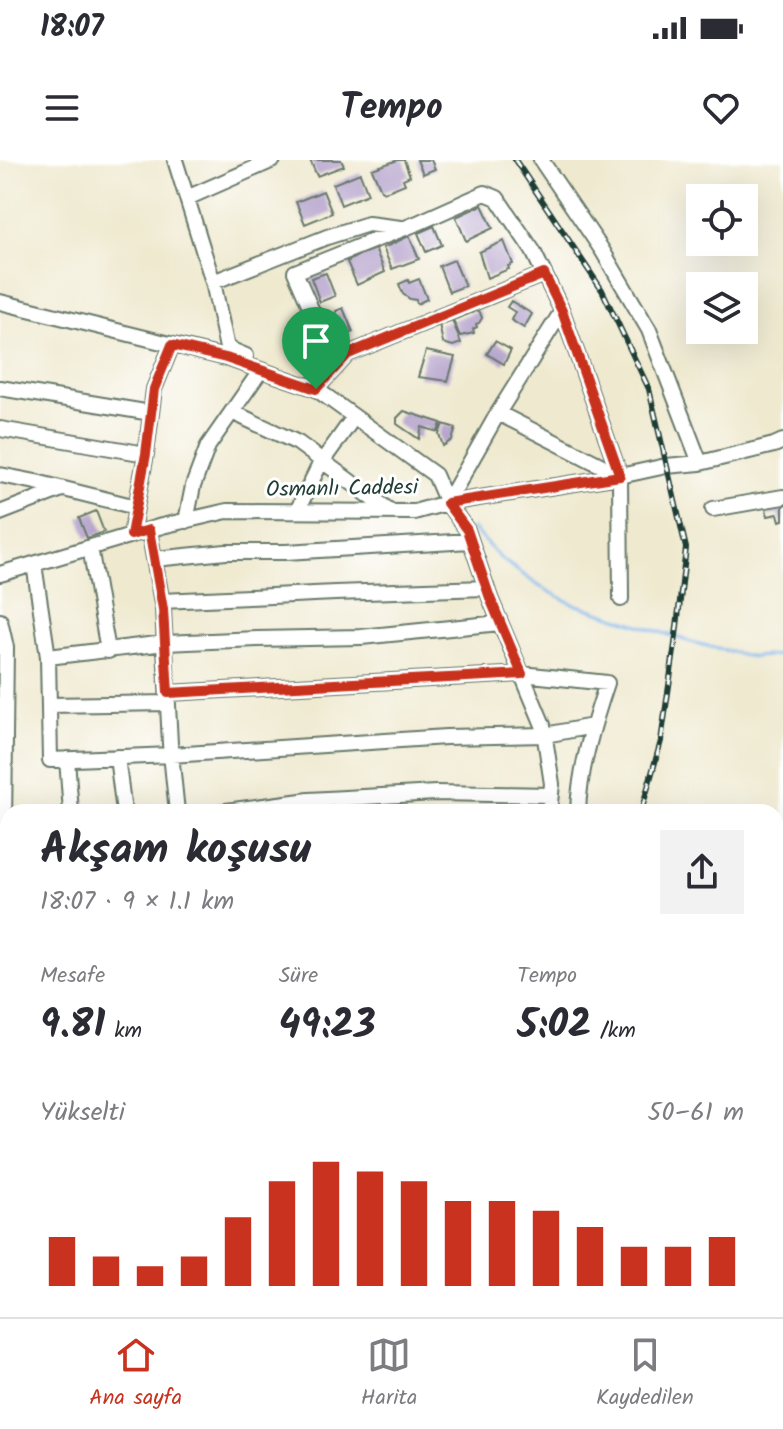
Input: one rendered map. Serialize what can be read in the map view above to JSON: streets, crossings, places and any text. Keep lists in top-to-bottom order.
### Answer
{
  "streets": {
    "street": ["Osmanlı Caddesi"]
  },
  "page": {
    "status": "18:07",
    "header": "Tempo",
    "heading": ["Akşam koşusu", "18:07 · 9 × 1.1 km"],
    "stats": [
      ["Mesafe", "9.81 km"],
      ["Süre", "49:23"],
      ["Tempo", "5:02 /km"]
    ],
    "chart": ["Yükselti", "50–61 m"],
    "tabs": ["Ana sayfa", "Harita", "Kaydedilen"]
  }
}
